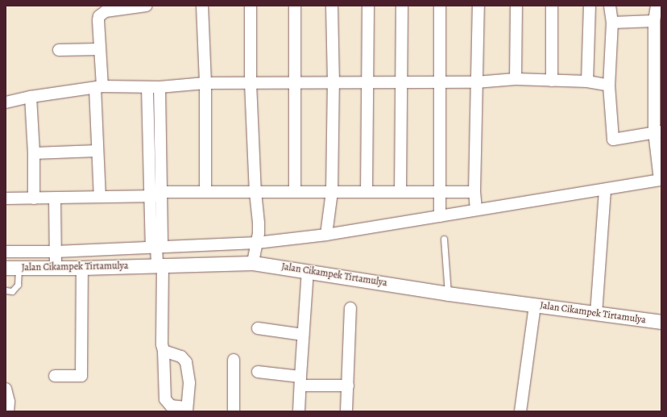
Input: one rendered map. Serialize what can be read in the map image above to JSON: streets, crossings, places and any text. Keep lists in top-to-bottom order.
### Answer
{
  "streets": {
    "street": ["Jalan Cikampek Tirtamulya"]
  }
}
